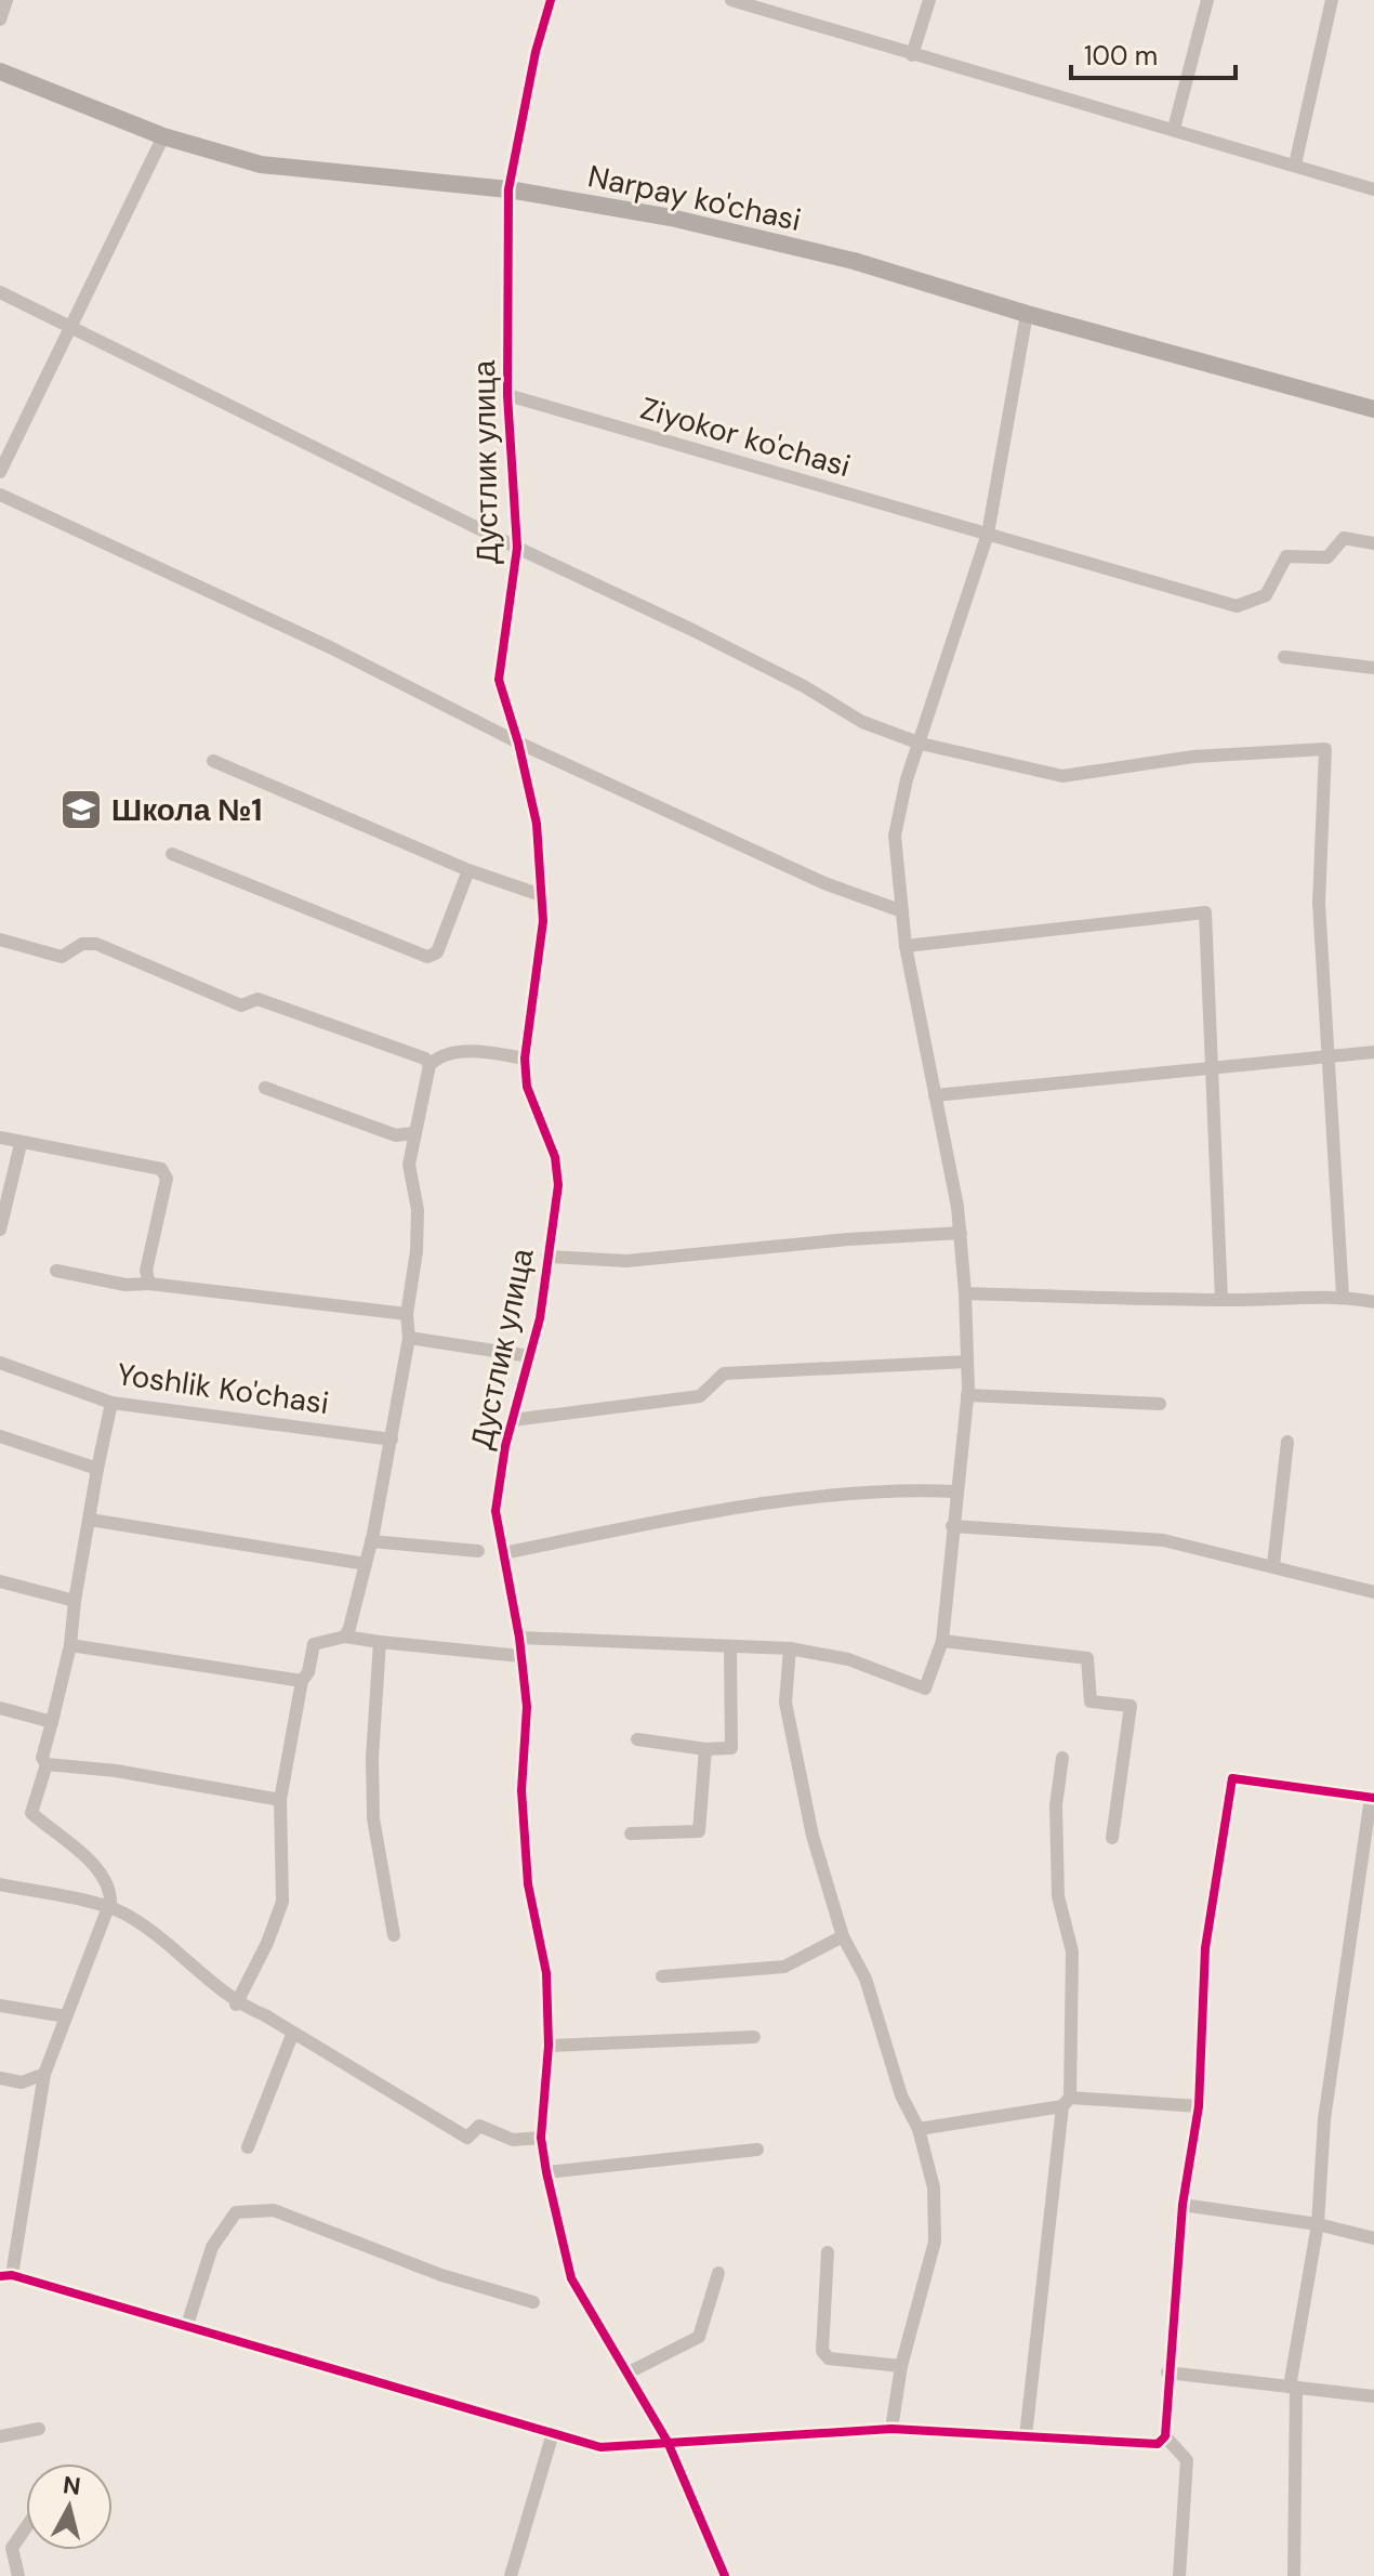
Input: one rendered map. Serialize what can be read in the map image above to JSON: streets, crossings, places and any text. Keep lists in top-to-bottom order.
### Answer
{
  "streets": {
    "main road": ["Narpay ko'chasi"],
    "street": ["Ziyokor ko'chasi", "Дустлик улица", "Yoshlik Ko'chasi"]
  },
  "crossings": [
    ["Narpay ko'chasi", "Дустлик улица"],
    ["Ziyokor ko'chasi", "Дустлик улица"]
  ],
  "places": {
    "school or university": ["Школа №1"]
  },
  "scale_bar": "100 m",
  "north": "top"
}
